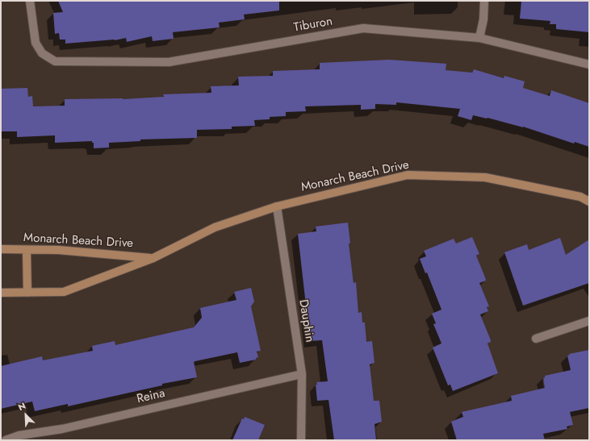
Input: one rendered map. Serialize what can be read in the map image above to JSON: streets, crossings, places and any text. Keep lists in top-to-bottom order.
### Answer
{
  "streets": {
    "street": [
      "Tiburon",
      "Monarch Beach Drive",
      "Dauphin",
      "Reina"
    ]
  },
  "crossings": [
    ["Monarch Beach Drive", "Dauphin"],
    ["Dauphin", "Reina"]
  ],
  "north": "top left"
}
